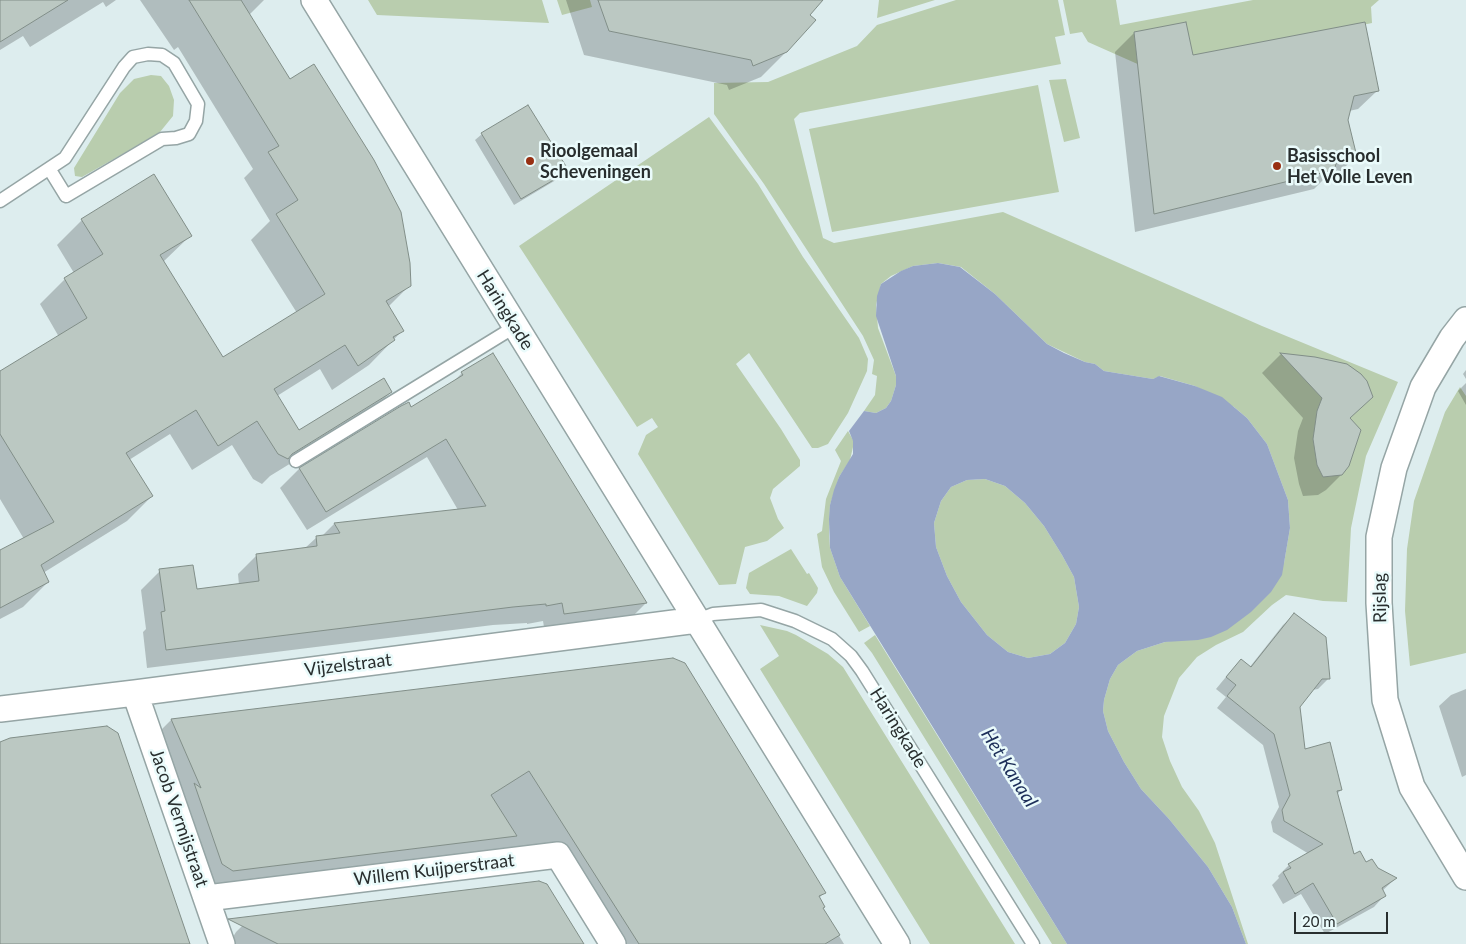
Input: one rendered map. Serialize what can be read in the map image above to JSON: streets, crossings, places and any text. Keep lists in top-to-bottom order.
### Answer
{
  "streets": {
    "street": [
      "Haringkade",
      "Rijslag",
      "Vijzelstraat",
      "Jacob Vermijstraat",
      "Willem Kuijperstraat"
    ]
  },
  "crossings": [
    ["Haringkade", "Vijzelstraat"],
    ["Vijzelstraat", "Jacob Vermijstraat"],
    ["Jacob Vermijstraat", "Willem Kuijperstraat"]
  ],
  "water": ["Het Kanaal"],
  "places": ["Rioolgemaal Scheveningen", "Basisschool Het Volle Leven"],
  "scale_bar": "20 m"
}
